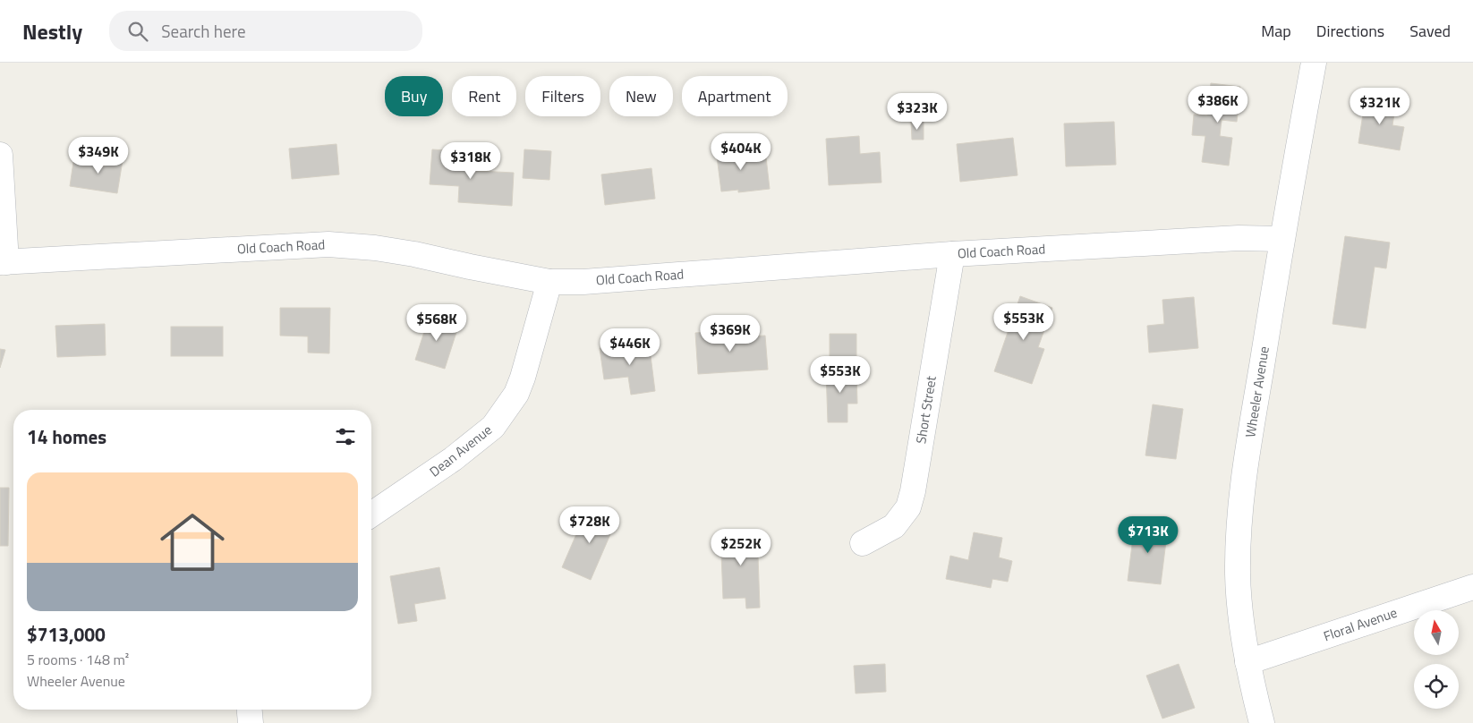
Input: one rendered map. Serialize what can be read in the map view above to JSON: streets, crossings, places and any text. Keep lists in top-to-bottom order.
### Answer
{
  "streets": {
    "street": [
      "Old Coach Road",
      "Wheeler Avenue",
      "Short Street",
      "Dean Avenue",
      "Floral Avenue"
    ]
  },
  "crossings": [
    ["Old Coach Road", "Wheeler Avenue"],
    ["Old Coach Road", "Short Street"],
    ["Old Coach Road", "Dean Avenue"],
    ["Wheeler Avenue", "Floral Avenue"]
  ],
  "north": "top",
  "page": {
    "header": "Nestly",
    "search": "Search here",
    "nav": ["Map", "Directions", "Saved"],
    "chip": [
      "Buy",
      "Rent",
      "Filters",
      "New",
      "Apartment"
    ],
    "price": [
      "$386K",
      "$321K",
      "$323K",
      "$404K",
      "$349K",
      "$318K",
      "$553K",
      "$568K",
      "$369K",
      "$446K",
      "$553K",
      "$728K",
      "$713K",
      "$252K"
    ],
    "heading": "14 homes",
    "list": [
      {
        "name": "$713,000",
        "note": "5 rooms · 148 m² · Wheeler Avenue"
      }
    ]
  }
}
